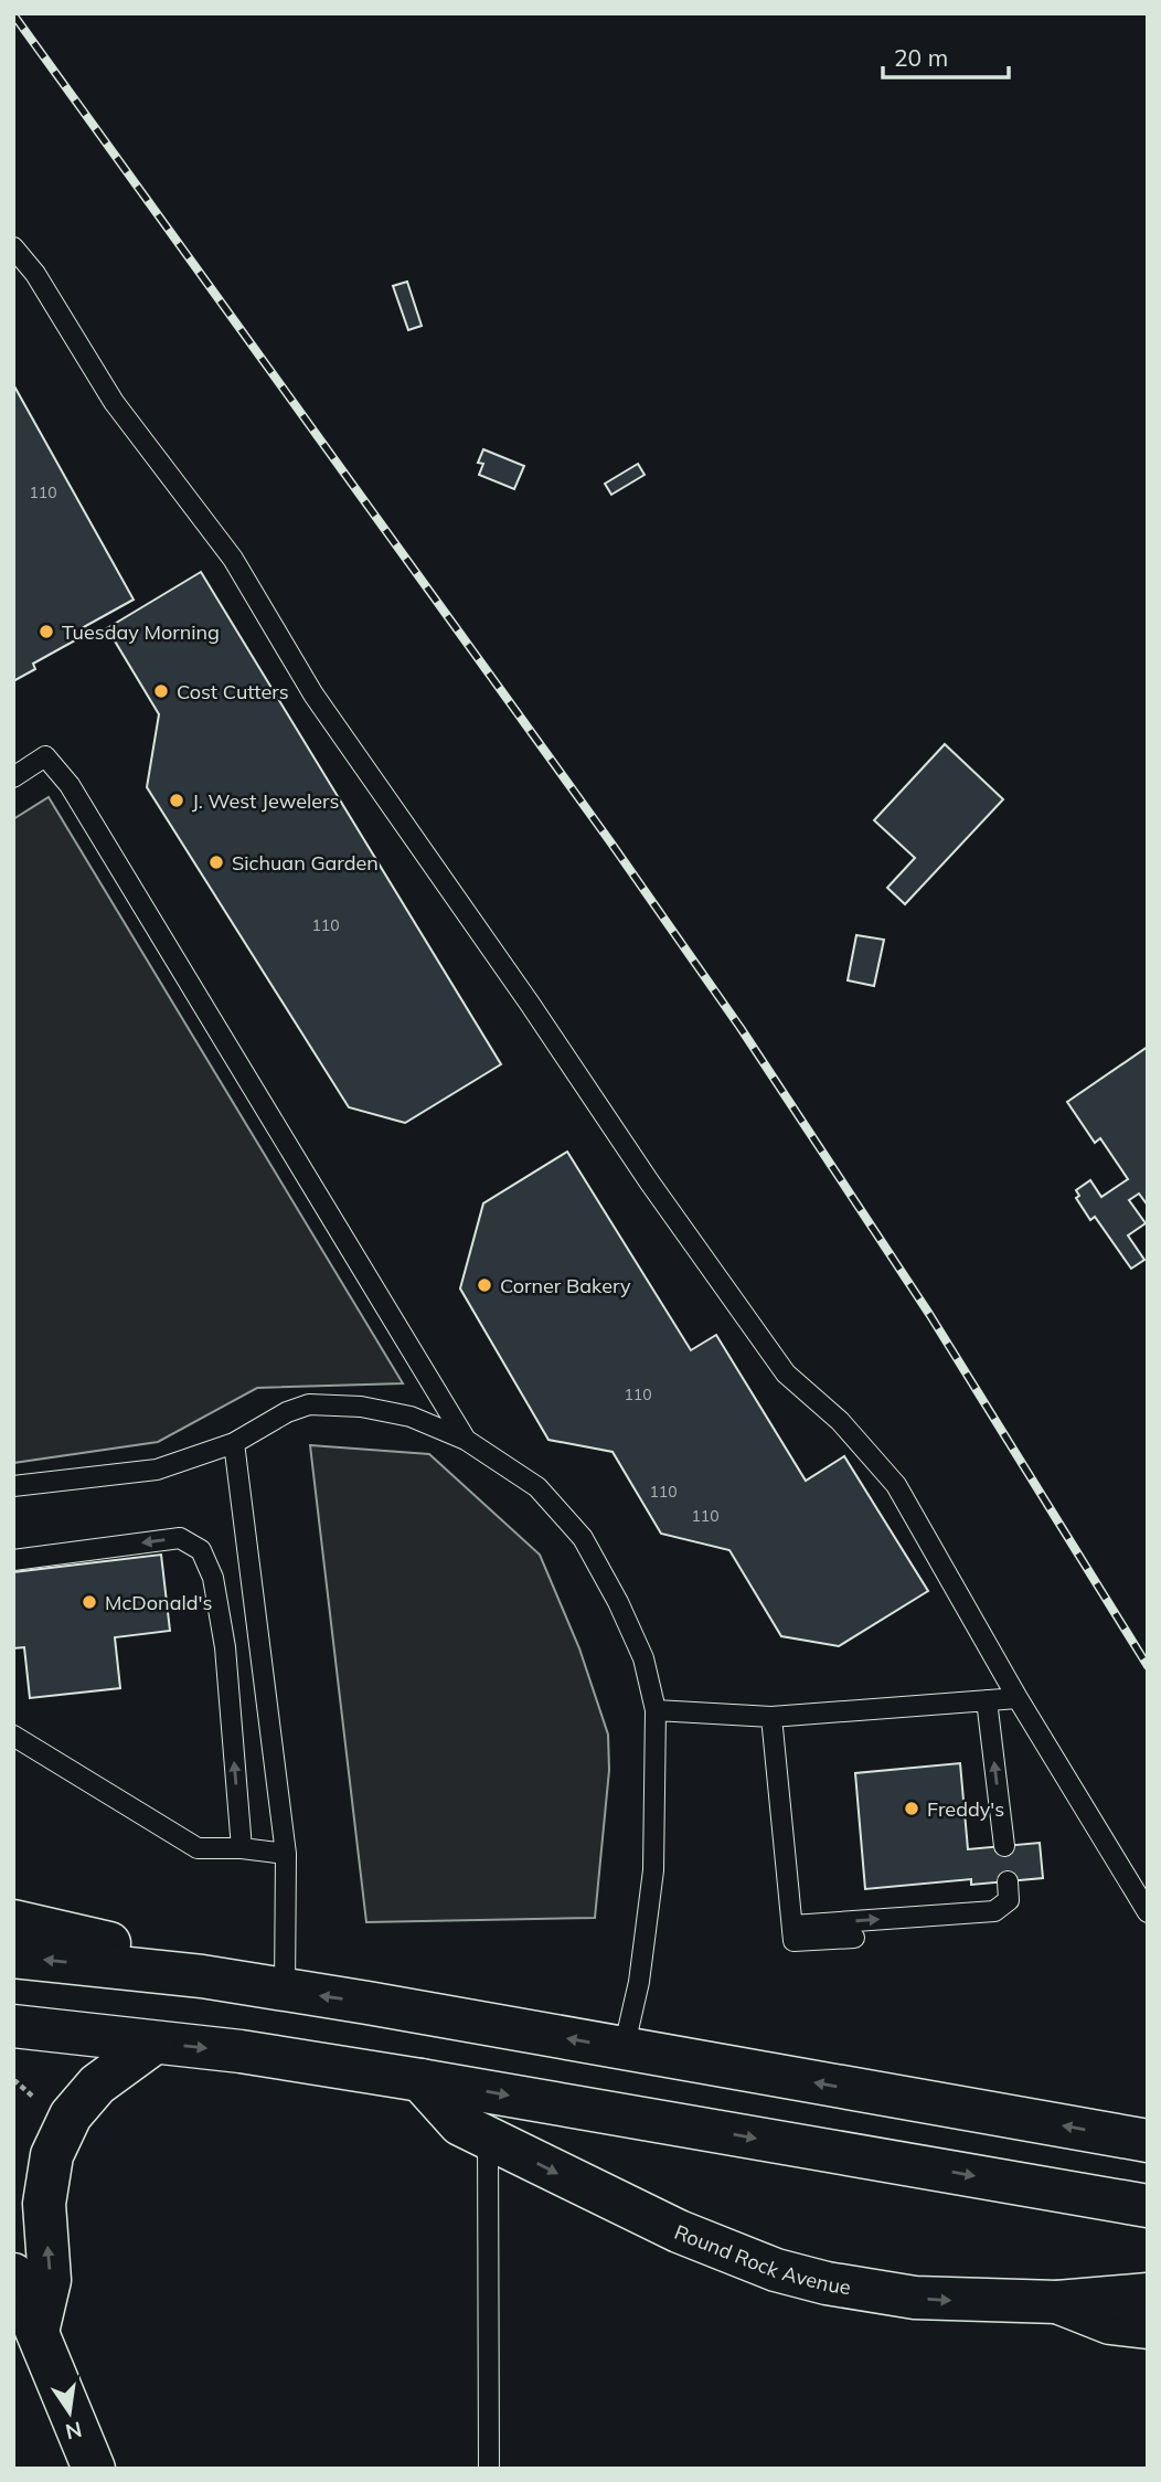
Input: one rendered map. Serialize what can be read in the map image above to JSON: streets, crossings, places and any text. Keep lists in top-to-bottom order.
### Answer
{
  "streets": {
    "main road": ["Round Rock Avenue"]
  },
  "places": [
    "Tuesday Morning",
    "Cost Cutters",
    "J. West Jewelers",
    "Sichuan Garden",
    "Corner Bakery",
    "McDonald's",
    "Freddy's"
  ],
  "house_numbers": [
    "110",
    "110",
    "110",
    "110",
    "110"
  ],
  "scale_bar": "20 m",
  "north": "bottom"
}
